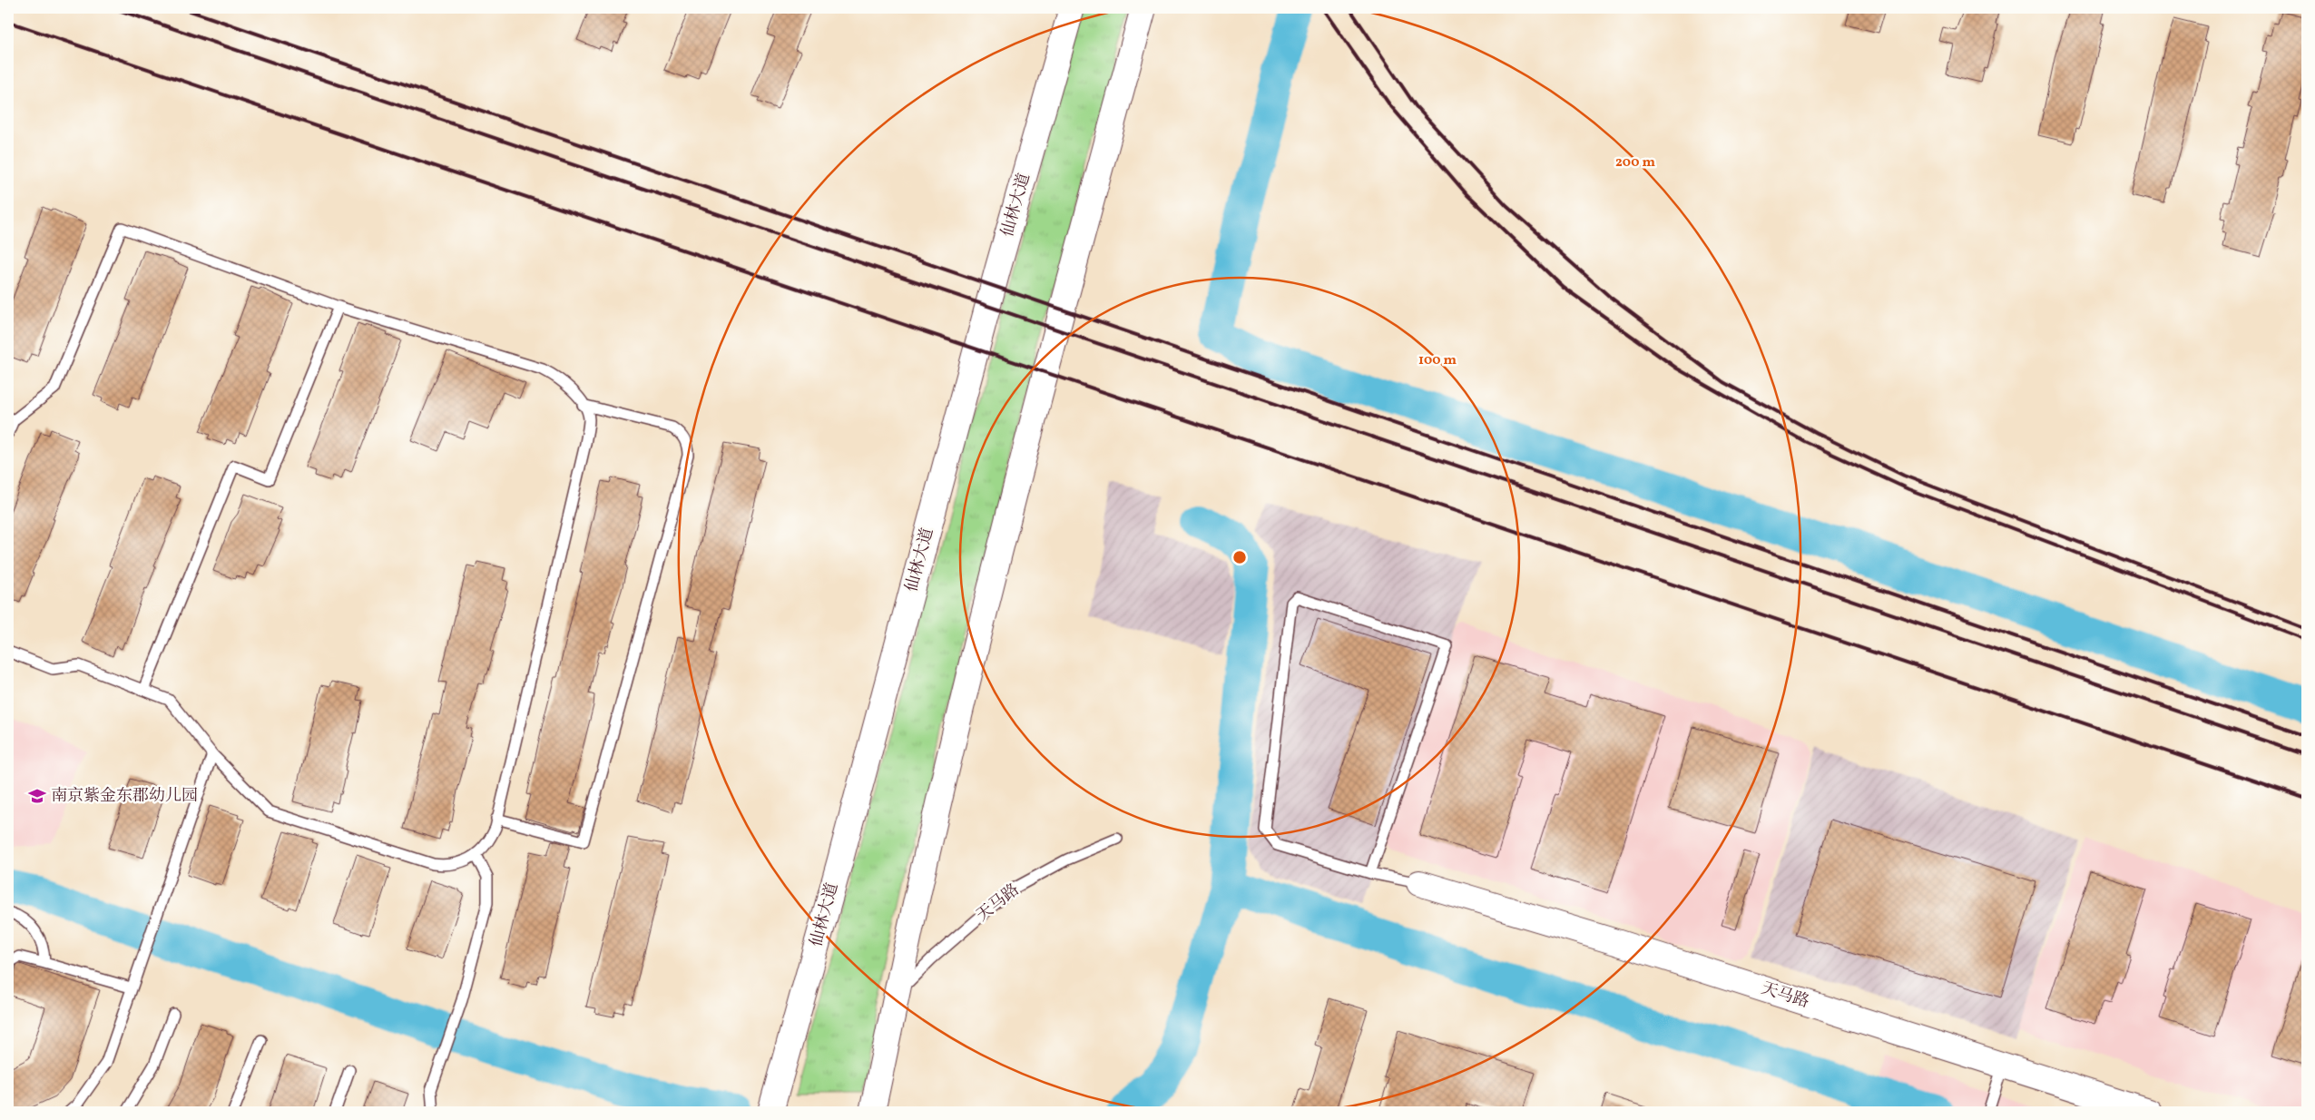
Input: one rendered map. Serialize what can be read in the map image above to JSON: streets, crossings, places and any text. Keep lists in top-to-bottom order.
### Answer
{
  "streets": {
    "main road": ["仙林大道", "天马路"]
  },
  "places": {
    "school or university": ["南京紫金东郡幼儿园"]
  },
  "rings": ["200 m", "100 m"]
}
